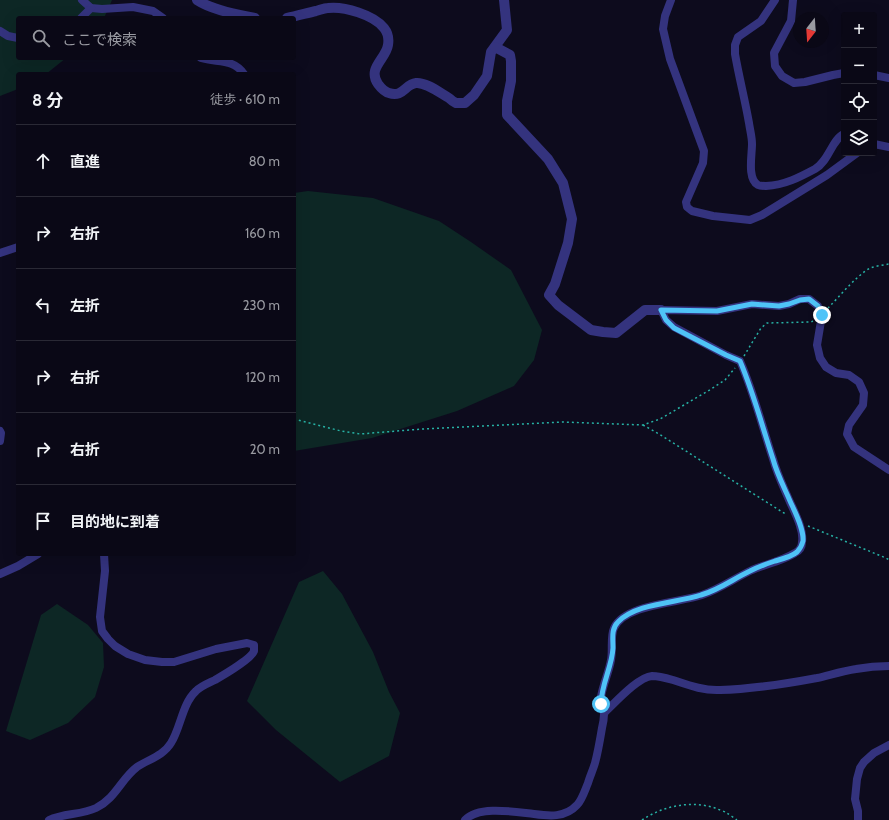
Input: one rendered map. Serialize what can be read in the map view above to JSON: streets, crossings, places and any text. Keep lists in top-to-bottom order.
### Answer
{
  "north": "bottom",
  "page": {
    "map_buttons": ["+", "−"],
    "search": "ここで検索",
    "heading": ["8 分", "徒歩 · 610 m"],
    "list": [
      ["直進", "80 m"],
      ["右折", "160 m"],
      ["左折", "230 m"],
      ["右折", "120 m"],
      ["右折", "20 m"],
      "目的地に到着"
    ]
  }
}
